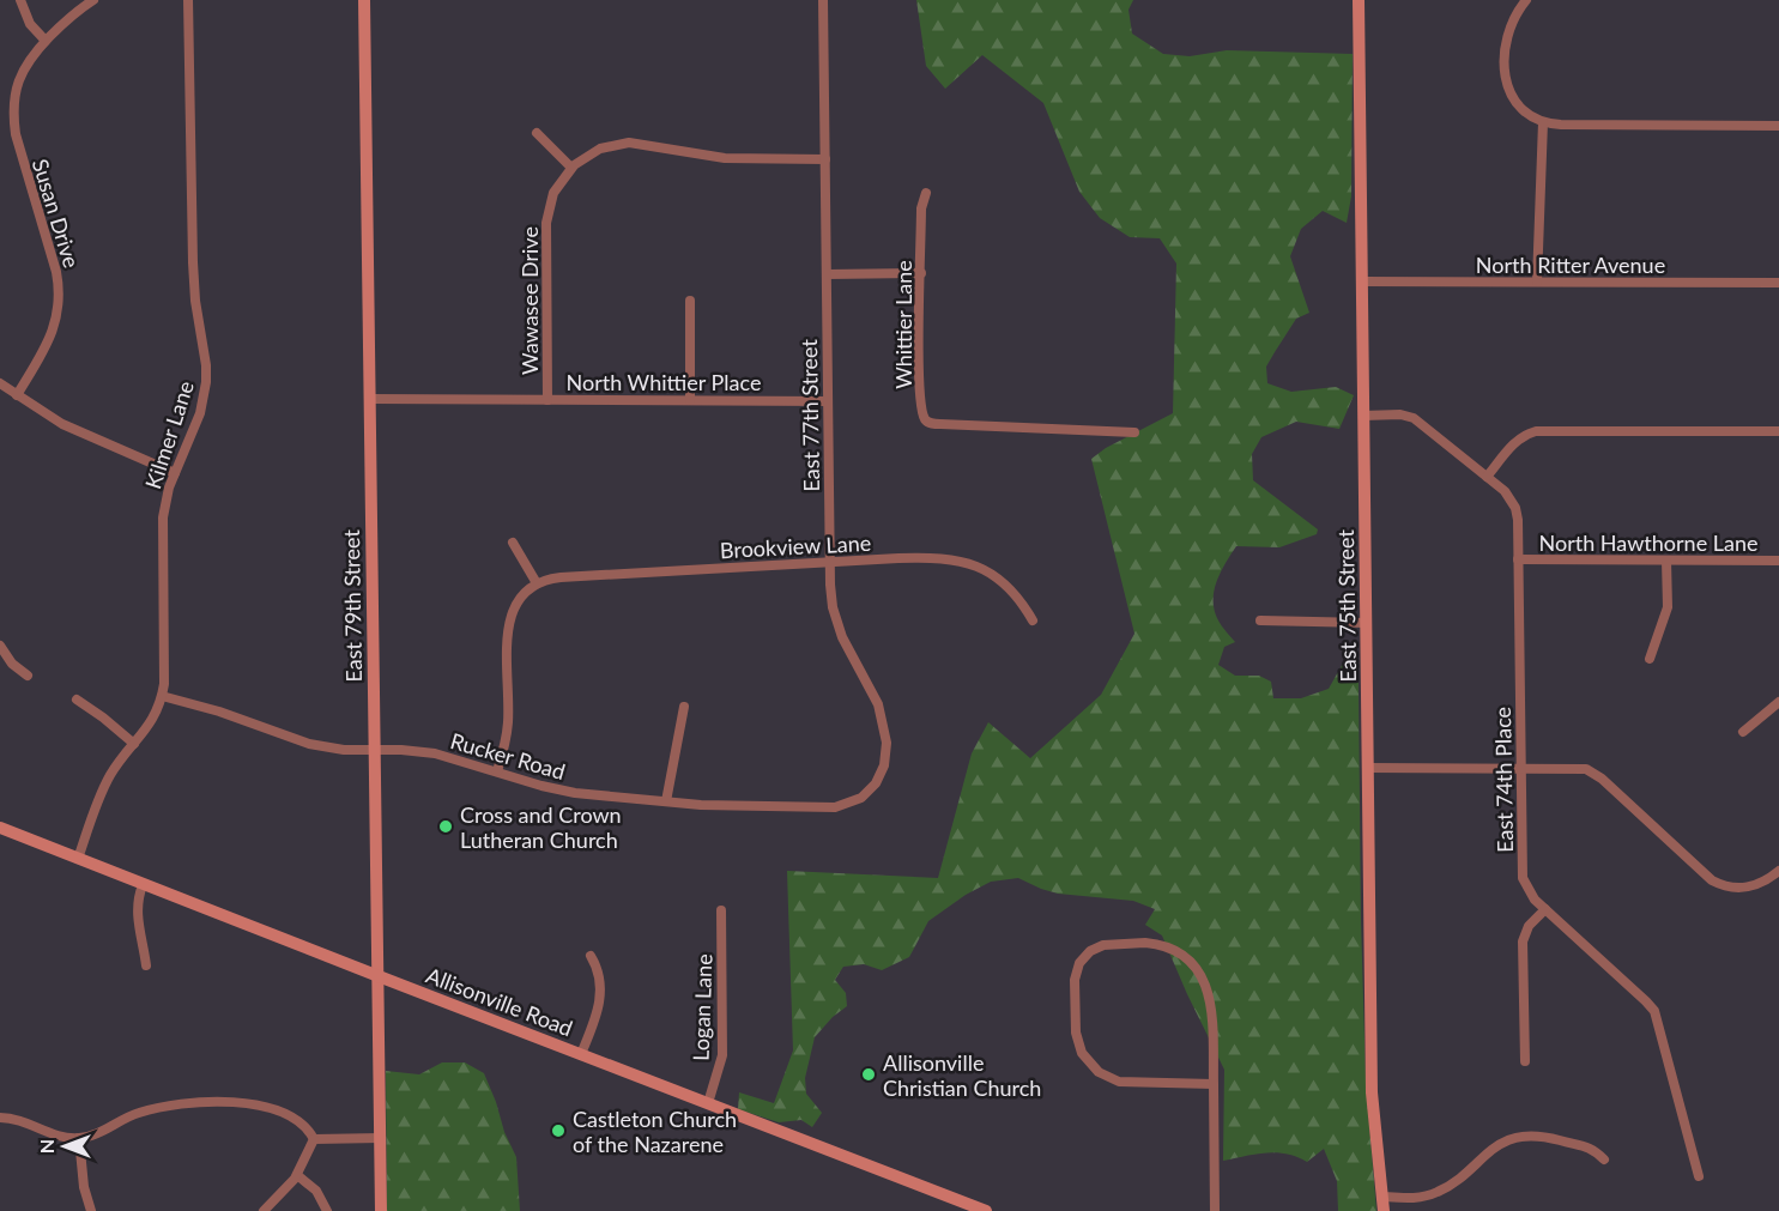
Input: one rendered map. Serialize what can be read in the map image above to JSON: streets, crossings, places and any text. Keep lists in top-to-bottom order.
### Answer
{
  "streets": {
    "street": [
      "Susan Drive",
      "North Ritter Avenue",
      "Wawasee Drive",
      "Whittier Lane",
      "North Whittier Place",
      "East 77th Street",
      "Kilmer Lane",
      "North Hawthorne Lane",
      "Brookview Lane",
      "East 79th Street",
      "East 75th Street",
      "Rucker Road",
      "East 74th Place",
      "Allisonville Road",
      "Logan Lane"
    ]
  },
  "crossings": [
    ["North Ritter Avenue", "East 75th Street"],
    ["Wawasee Drive", "North Whittier Place"],
    ["Wawasee Drive", "East 77th Street"],
    ["North Whittier Place", "East 77th Street"],
    ["North Whittier Place", "East 79th Street"],
    ["East 77th Street", "Brookview Lane"],
    ["East 77th Street", "Rucker Road"],
    ["Kilmer Lane", "Rucker Road"],
    ["Kilmer Lane", "Allisonville Road"],
    ["North Hawthorne Lane", "East 74th Place"],
    ["East 79th Street", "Rucker Road"],
    ["East 79th Street", "Allisonville Road"],
    ["East 75th Street", "East 74th Place"],
    ["Allisonville Road", "Logan Lane"]
  ],
  "places": ["Cross and Crown Lutheran Church", "Allisonville Christian Church", "Castleton Church of the Nazarene"],
  "north": "left"
}
